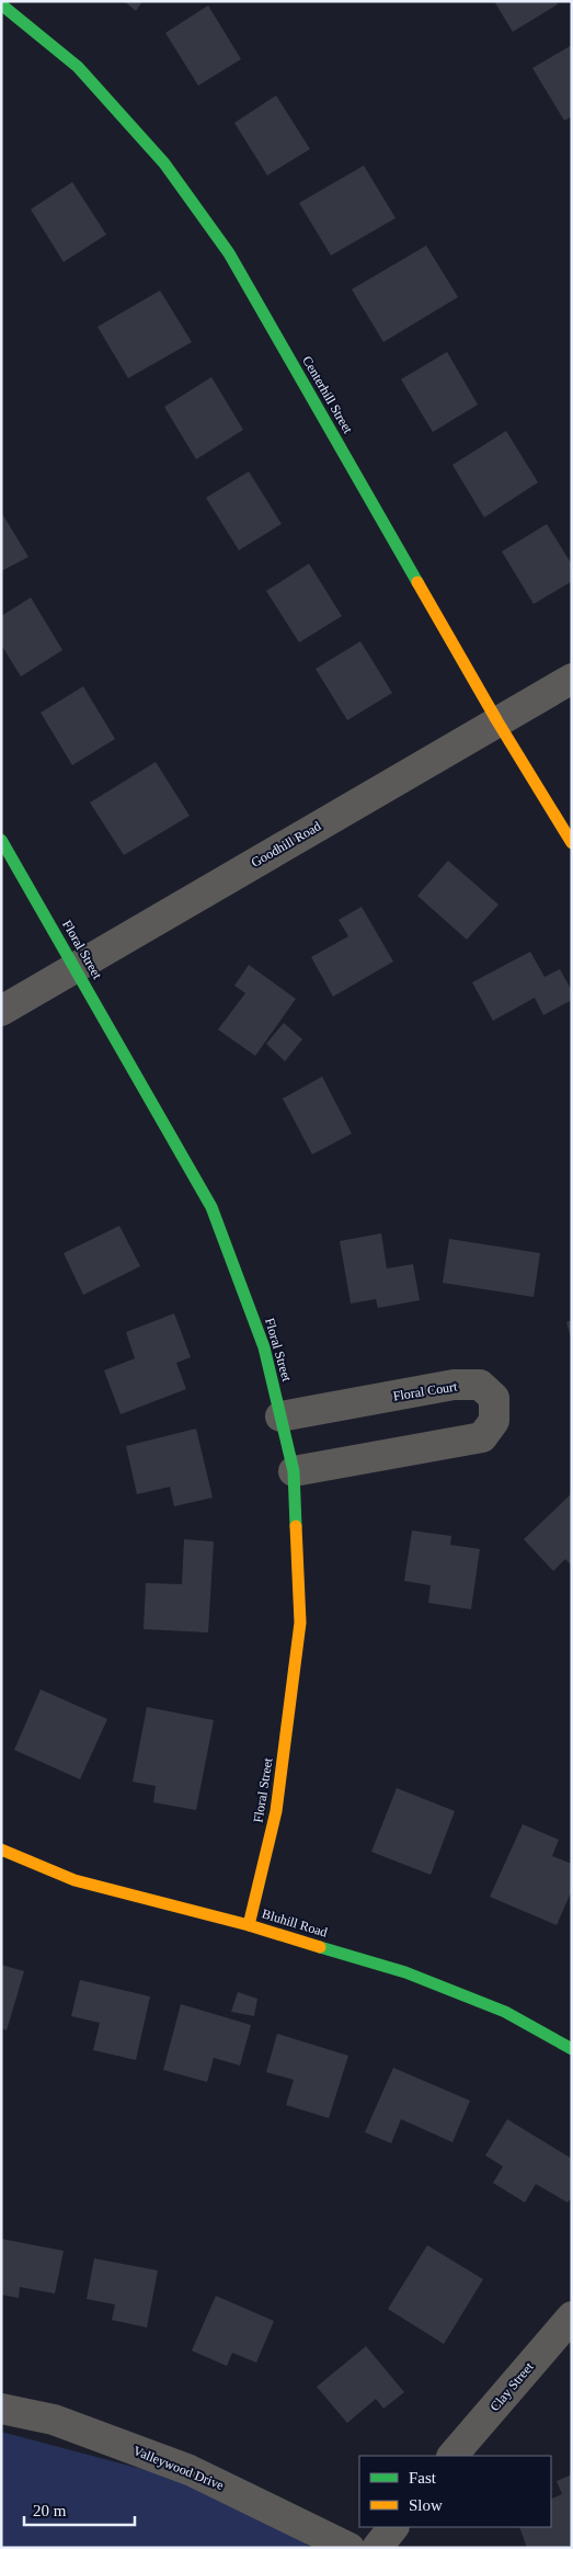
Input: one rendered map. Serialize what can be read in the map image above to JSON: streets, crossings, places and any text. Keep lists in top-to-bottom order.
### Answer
{
  "streets": {
    "street": [
      "Centerhill Street",
      "Goodhill Road",
      "Floral Street",
      "Floral Court",
      "Bluhill Road",
      "Clay Street",
      "Valleywood Drive"
    ]
  },
  "crossings": [
    ["Centerhill Street", "Goodhill Road"],
    ["Goodhill Road", "Floral Street"],
    ["Floral Street", "Floral Court"],
    ["Floral Street", "Bluhill Road"]
  ],
  "legend": ["Fast", "Slow"],
  "scale_bar": "20 m"
}
